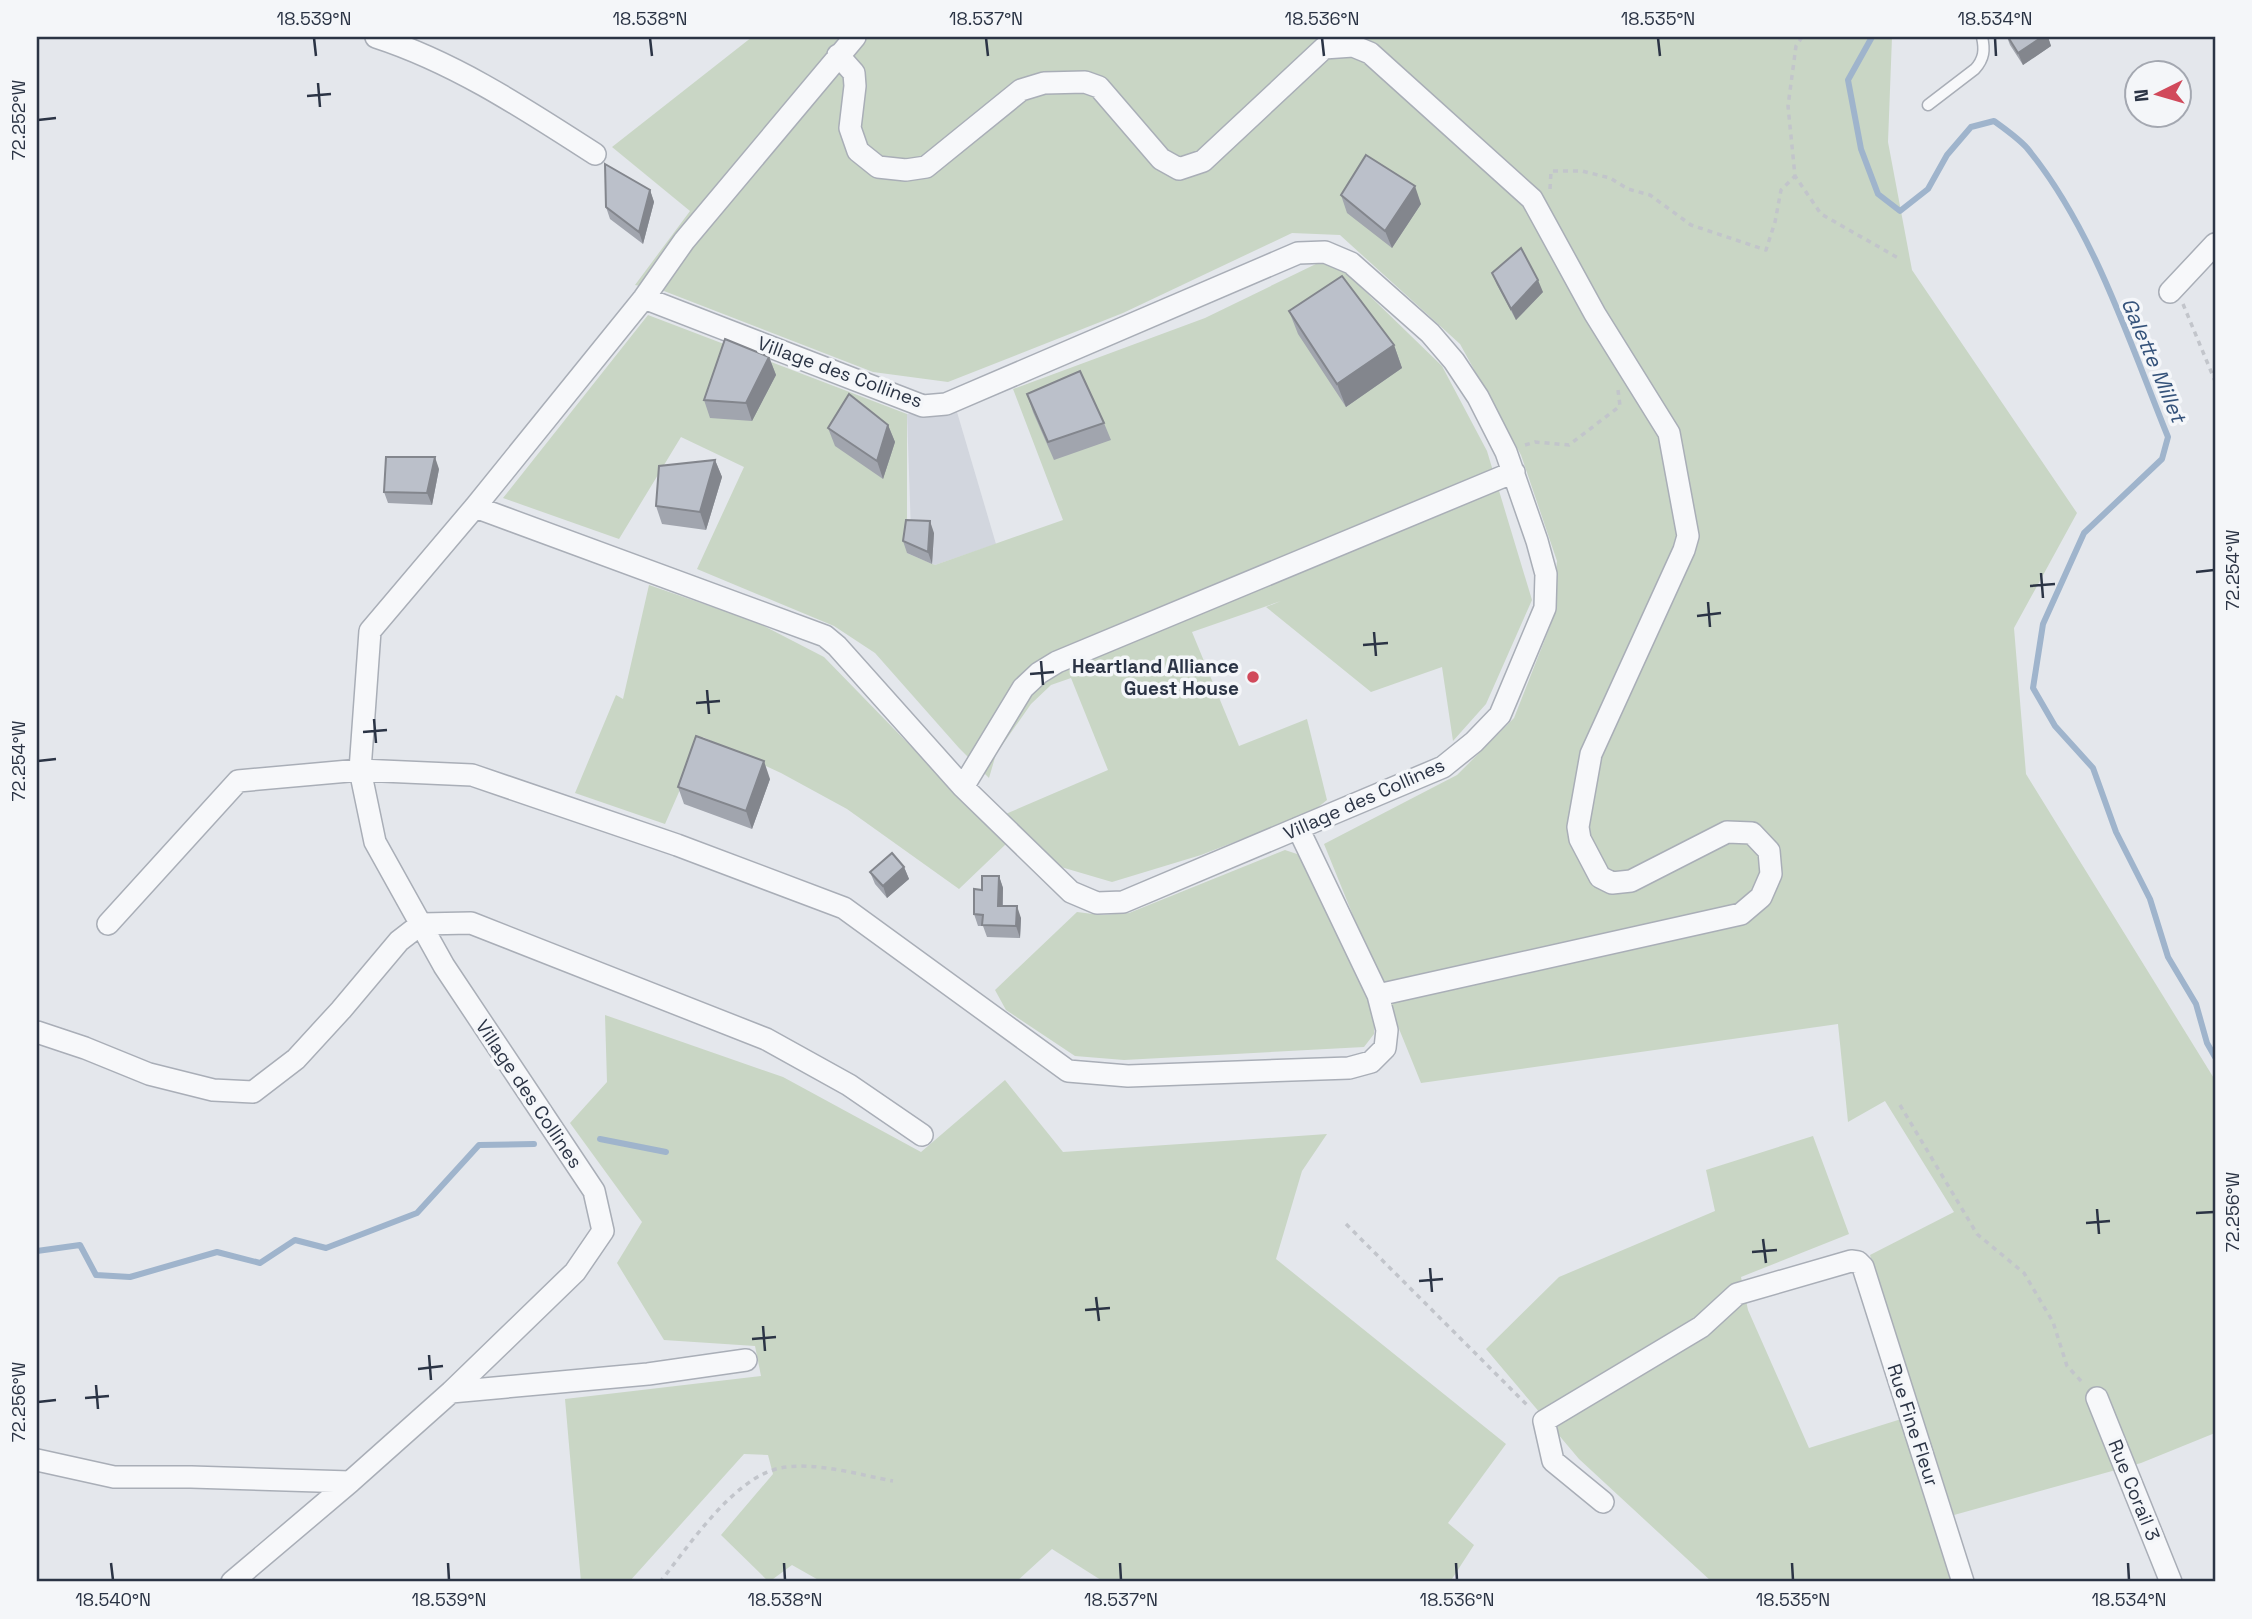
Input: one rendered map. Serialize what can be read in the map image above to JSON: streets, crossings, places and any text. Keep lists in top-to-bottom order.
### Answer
{
  "streets": {
    "street": ["Village des Collines", "Rue Fine Fleur", "Rue Corail 3"]
  },
  "water": ["Galette Millet"],
  "places": ["Heartland Alliance Guest House"],
  "north": "left",
  "coordinates": [
    "18.539°N",
    "18.538°N",
    "18.537°N",
    "18.536°N",
    "18.535°N",
    "18.534°N",
    "72.252°W",
    "72.254°W",
    "72.256°W",
    "18.540°N"
  ]
}
